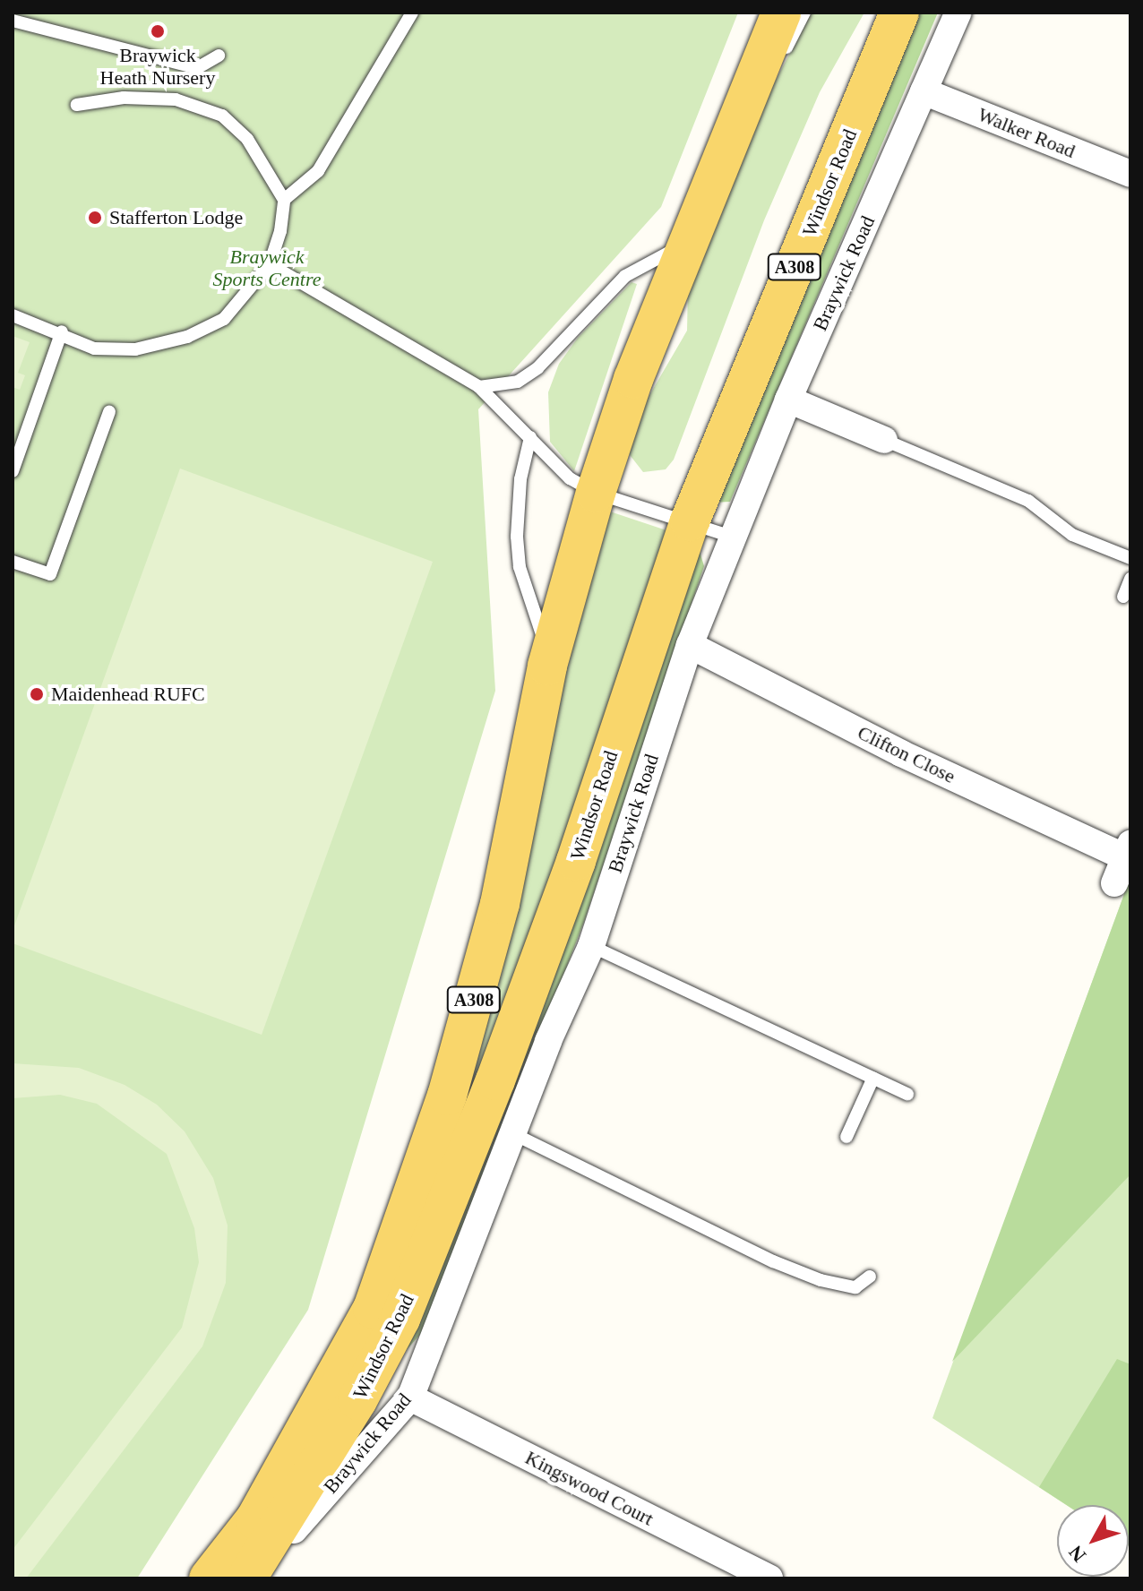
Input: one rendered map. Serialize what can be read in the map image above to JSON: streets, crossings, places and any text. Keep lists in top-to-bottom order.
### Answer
{
  "streets": {
    "main road": ["Windsor Road", "A308"],
    "street": [
      "Walker Road",
      "Braywick Road",
      "Clifton Close",
      "Kingswood Court"
    ]
  },
  "crossings": [
    ["Walker Road", "Braywick Road"],
    ["Braywick Road", "Clifton Close"],
    ["Braywick Road", "Kingswood Court"]
  ],
  "parks": ["Braywick Sports Centre"],
  "places": ["Braywick Heath Nursery", "Stafferton Lodge", "Maidenhead RUFC"],
  "north": "bottom left"
}
